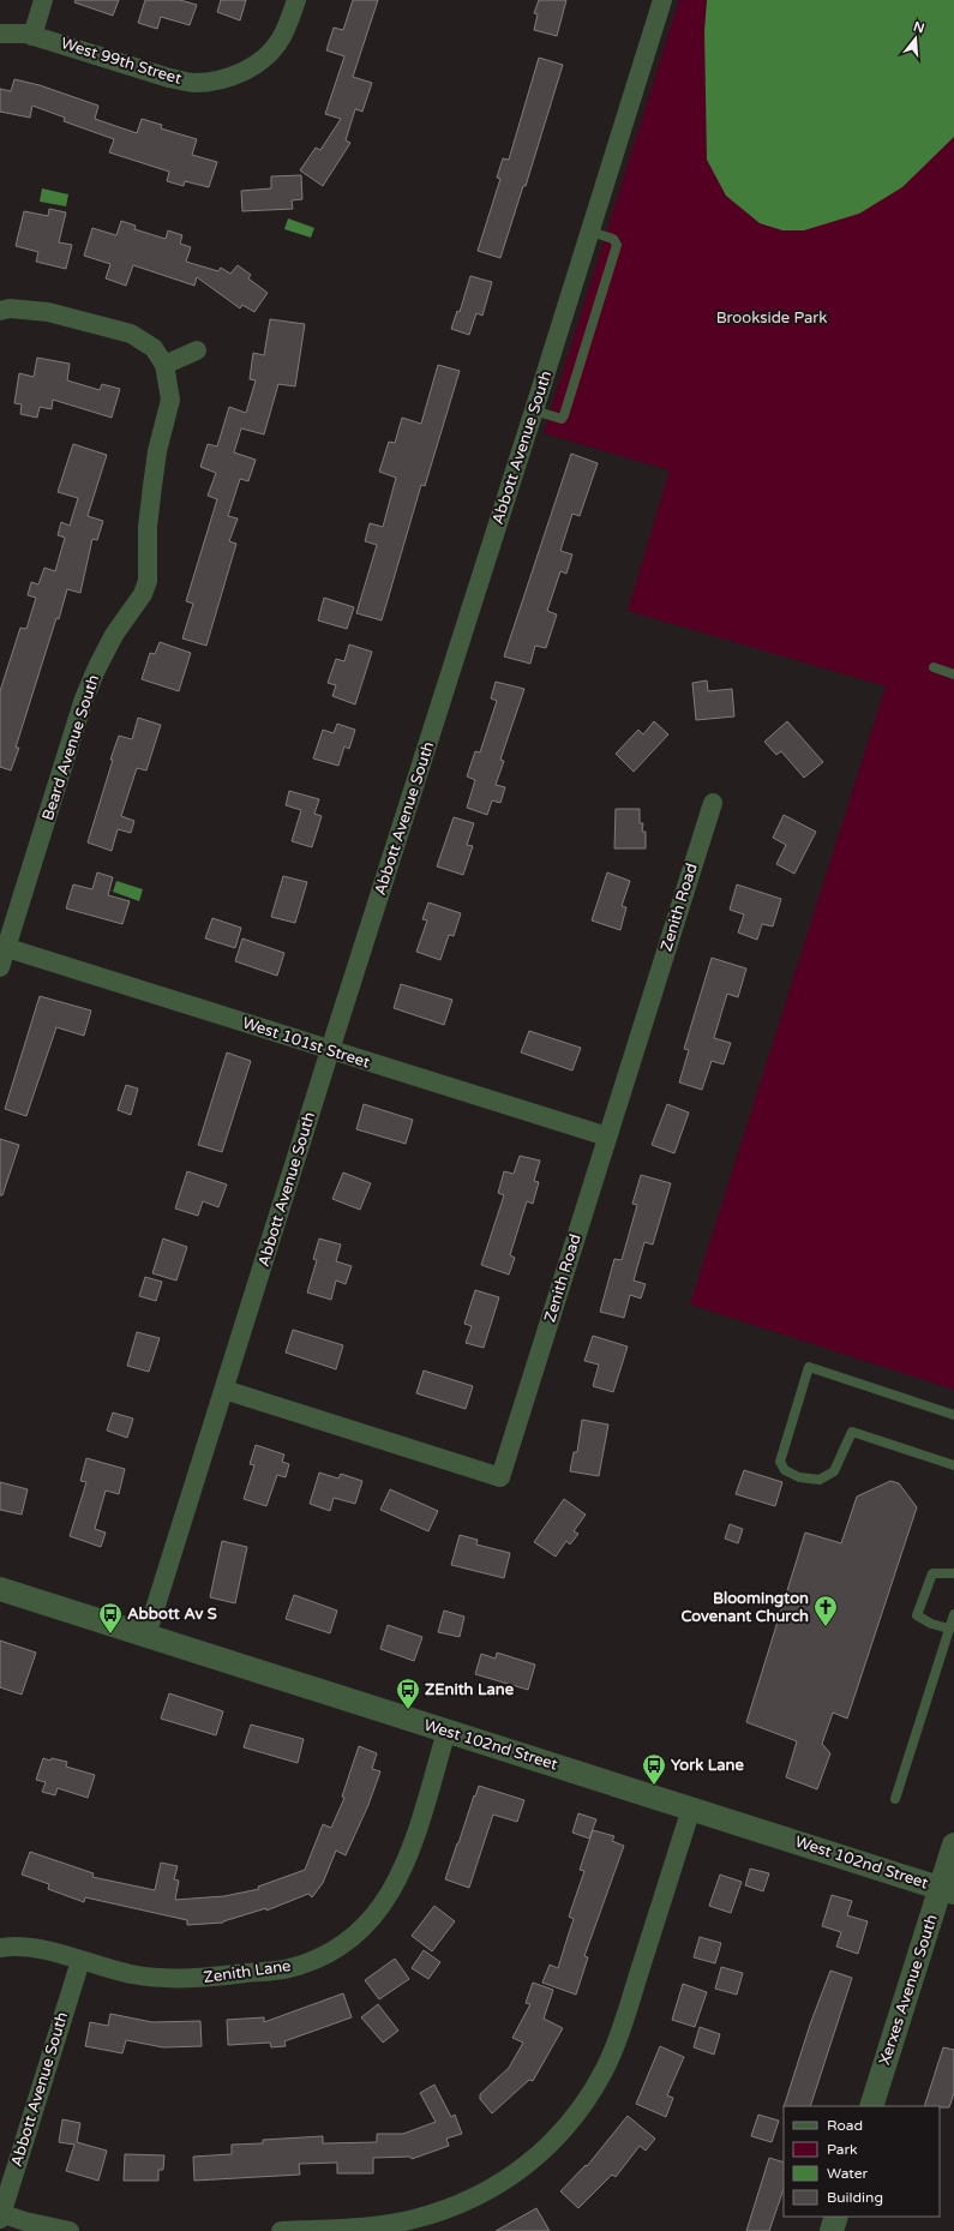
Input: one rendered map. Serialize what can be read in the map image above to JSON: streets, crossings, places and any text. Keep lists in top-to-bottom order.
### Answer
{
  "streets": {
    "street": [
      "West 99th Street",
      "Abbott Avenue South",
      "Beard Avenue South",
      "Zenith Road",
      "West 101st Street",
      "West 102nd Street",
      "Zenith Lane",
      "Xerxes Avenue South"
    ]
  },
  "crossings": [
    ["Abbott Avenue South", "Zenith Road"],
    ["Abbott Avenue South", "West 101st Street"],
    ["Abbott Avenue South", "West 102nd Street"],
    ["Abbott Avenue South", "Zenith Lane"],
    ["Beard Avenue South", "West 101st Street"],
    ["Zenith Road", "West 101st Street"],
    ["West 102nd Street", "Zenith Lane"],
    ["West 102nd Street", "Xerxes Avenue South"]
  ],
  "parks": ["Brookside Park"],
  "places": {
    "church": ["Bloomington Covenant Church"],
    "bus stop": ["Abbott Av S", "ZEnith Lane", "York Lane"]
  },
  "legend": [
    "Road",
    "Park",
    "Water",
    "Building"
  ],
  "north": "top"
}
